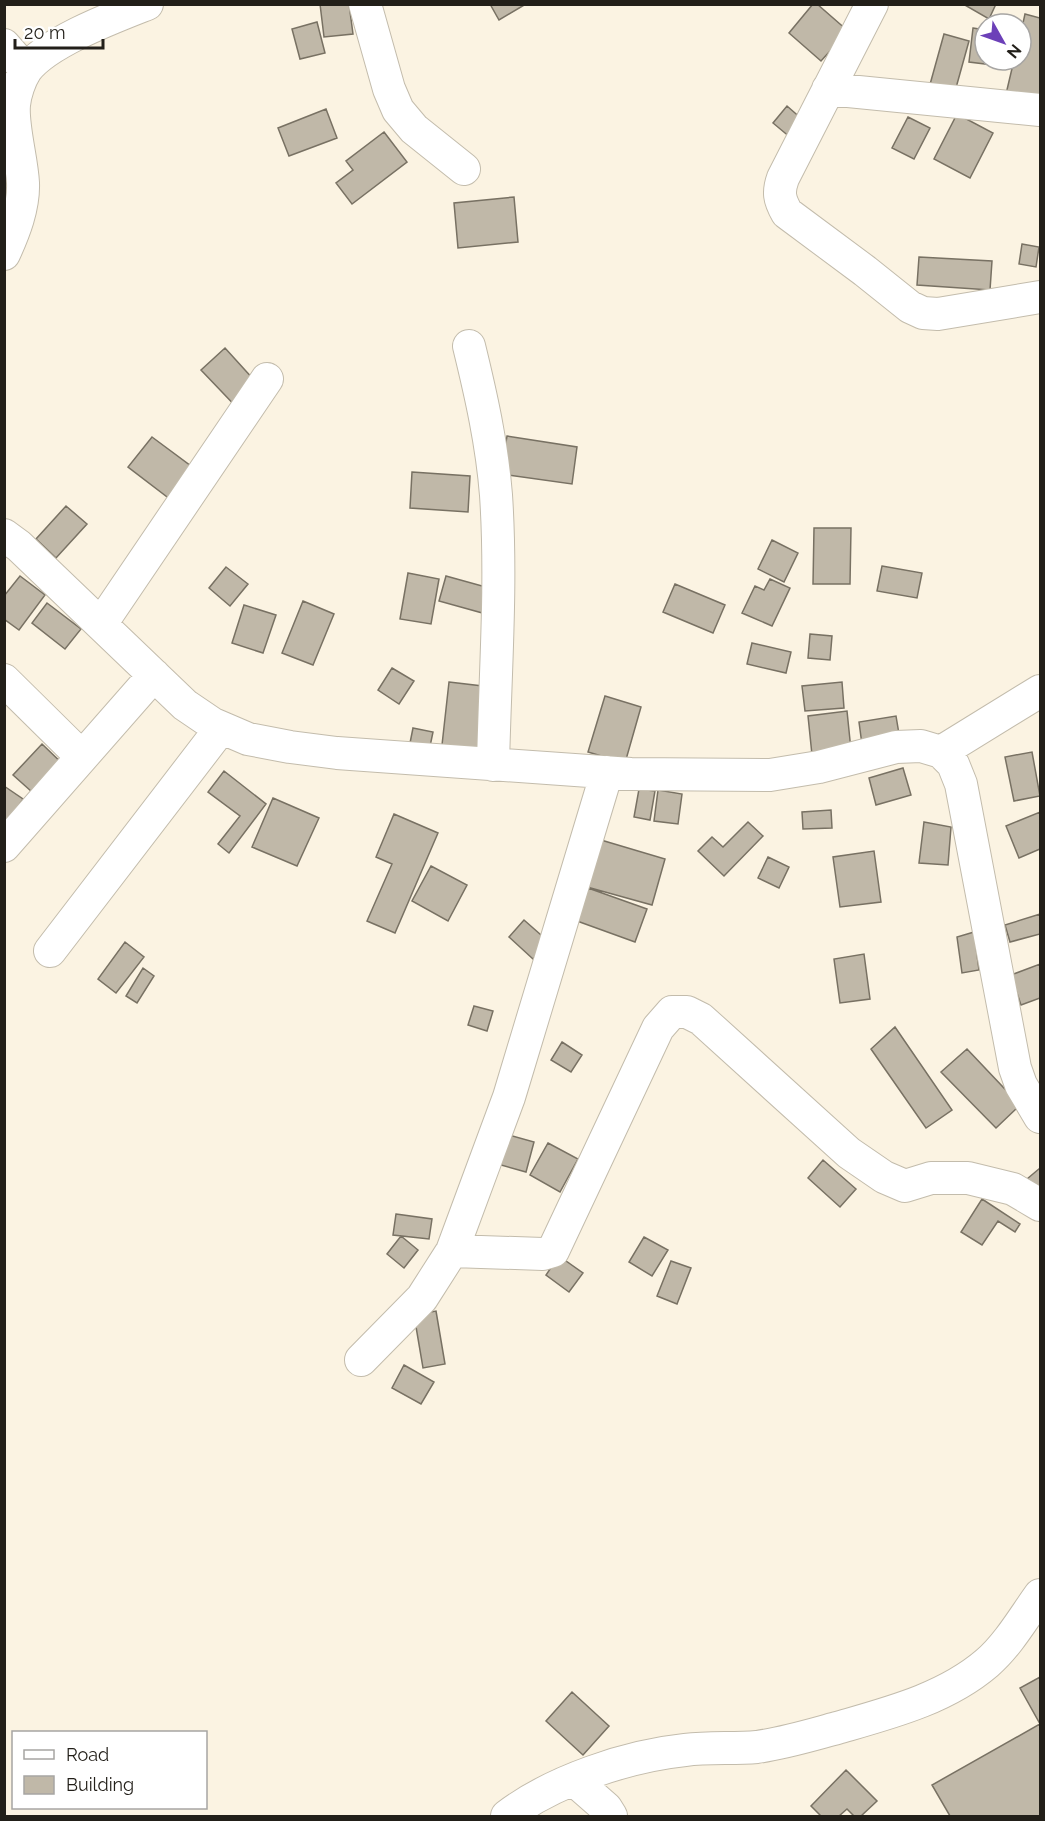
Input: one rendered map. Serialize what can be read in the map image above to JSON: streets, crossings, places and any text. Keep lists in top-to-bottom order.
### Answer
{
  "legend": ["Road", "Building"],
  "scale_bar": "20 m",
  "north": "bottom right"
}
